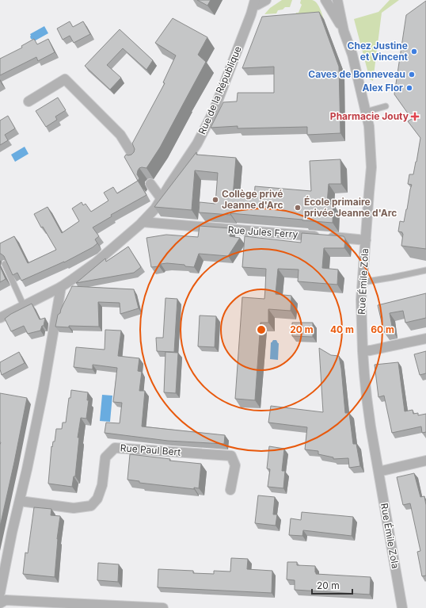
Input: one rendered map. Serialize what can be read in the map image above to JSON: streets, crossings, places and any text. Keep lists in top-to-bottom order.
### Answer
{
  "streets": {
    "street": [
      "Rue de la République",
      "Rue Jules Ferry",
      "Rue Émile Zola",
      "Rue Paul Bert"
    ]
  },
  "crossings": [
    ["Rue de la République", "Rue Jules Ferry"],
    ["Rue Jules Ferry", "Rue Émile Zola"]
  ],
  "places": {
    "other": [
      "Chez Justine et Vincent",
      "Caves de Bonneveau",
      "Alex Flor",
      "Collège privé Jeanne d'Arc",
      "École primaire privée Jeanne d'Arc"
    ],
    "health": ["Pharmacie Jouty"]
  },
  "scale_bar": "20 m",
  "rings": ["20 m", "40 m", "60 m"]
}
